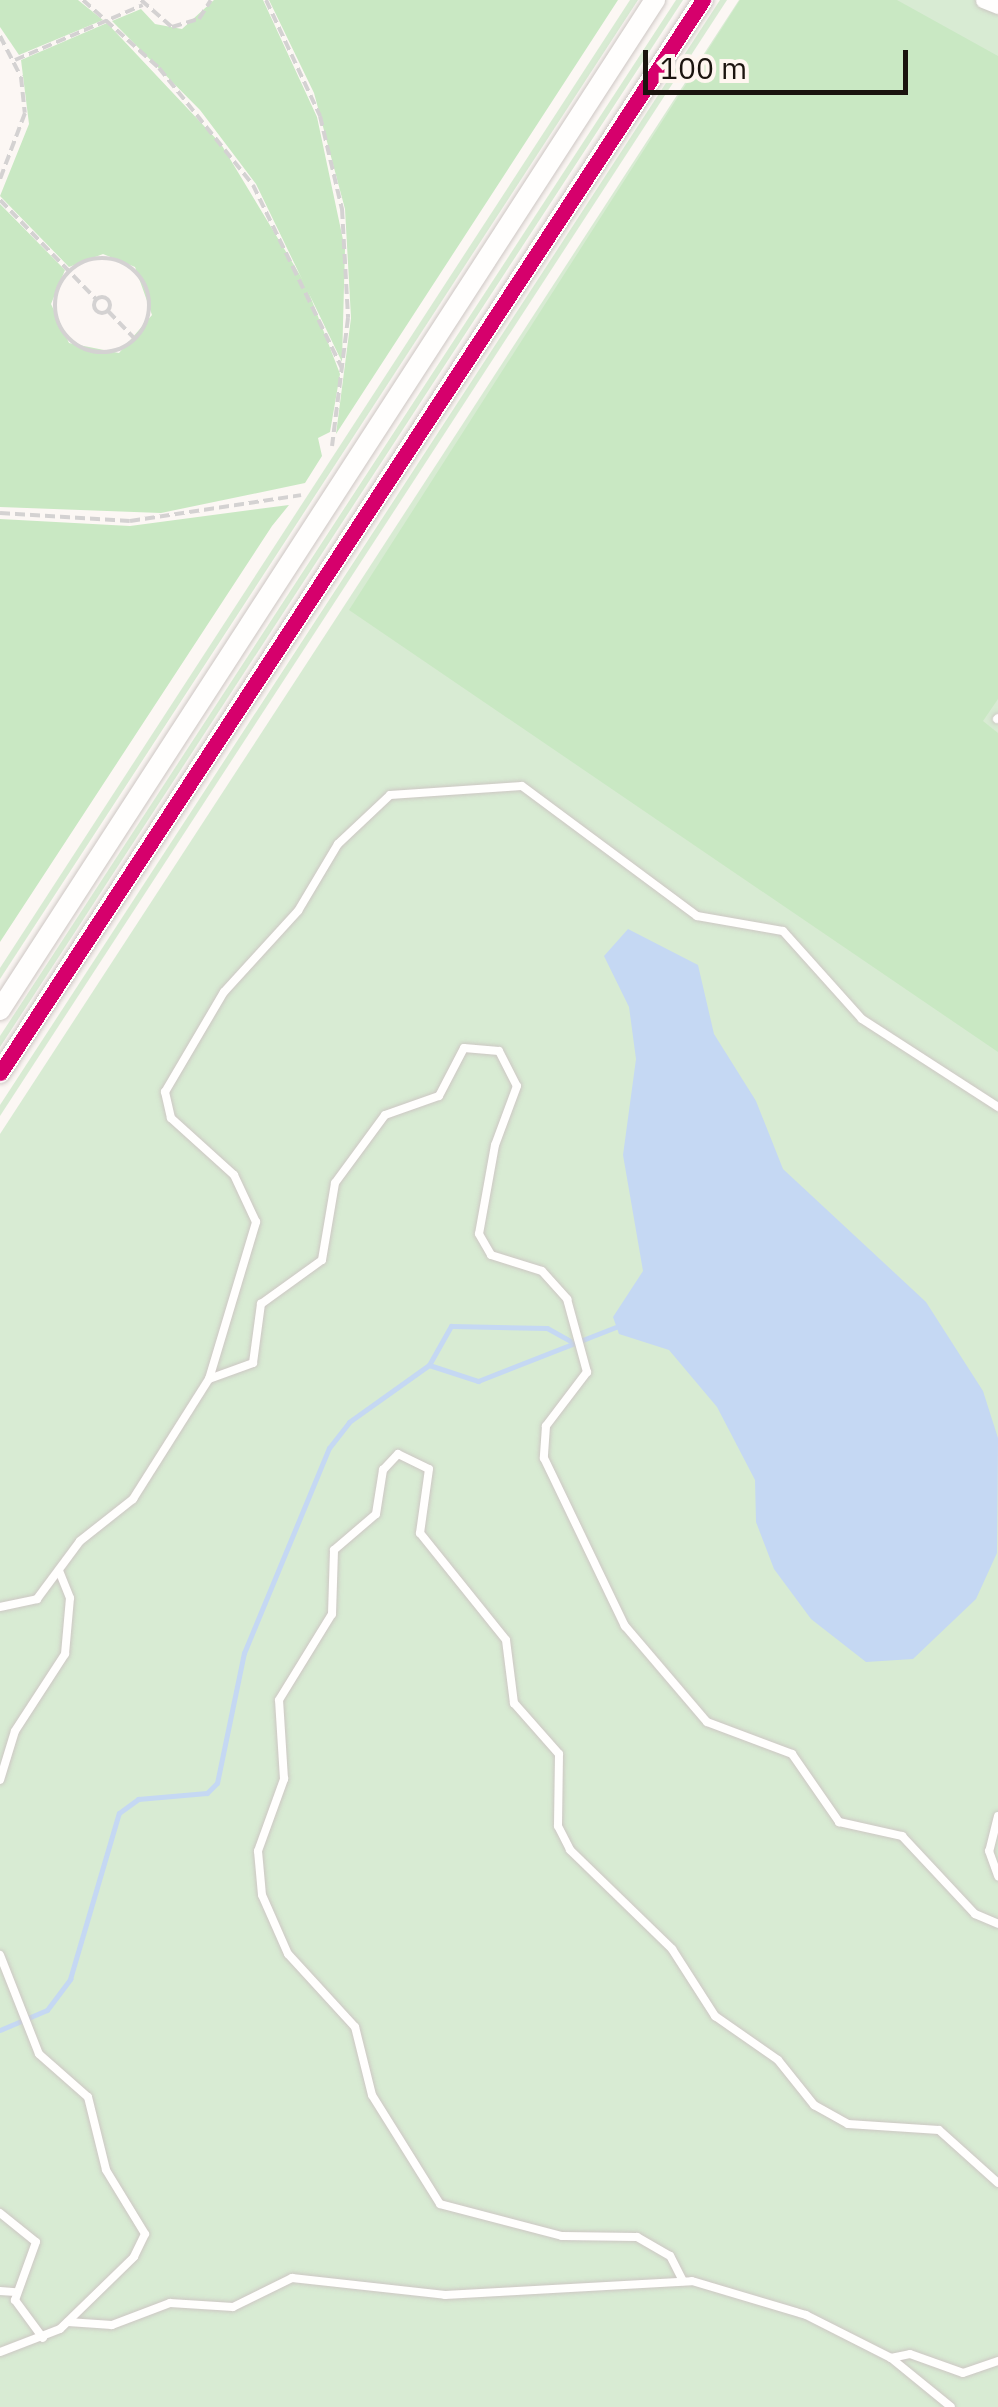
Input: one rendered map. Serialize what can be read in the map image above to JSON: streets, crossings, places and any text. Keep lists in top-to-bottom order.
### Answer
{
  "scale_bar": "100 m"
}
